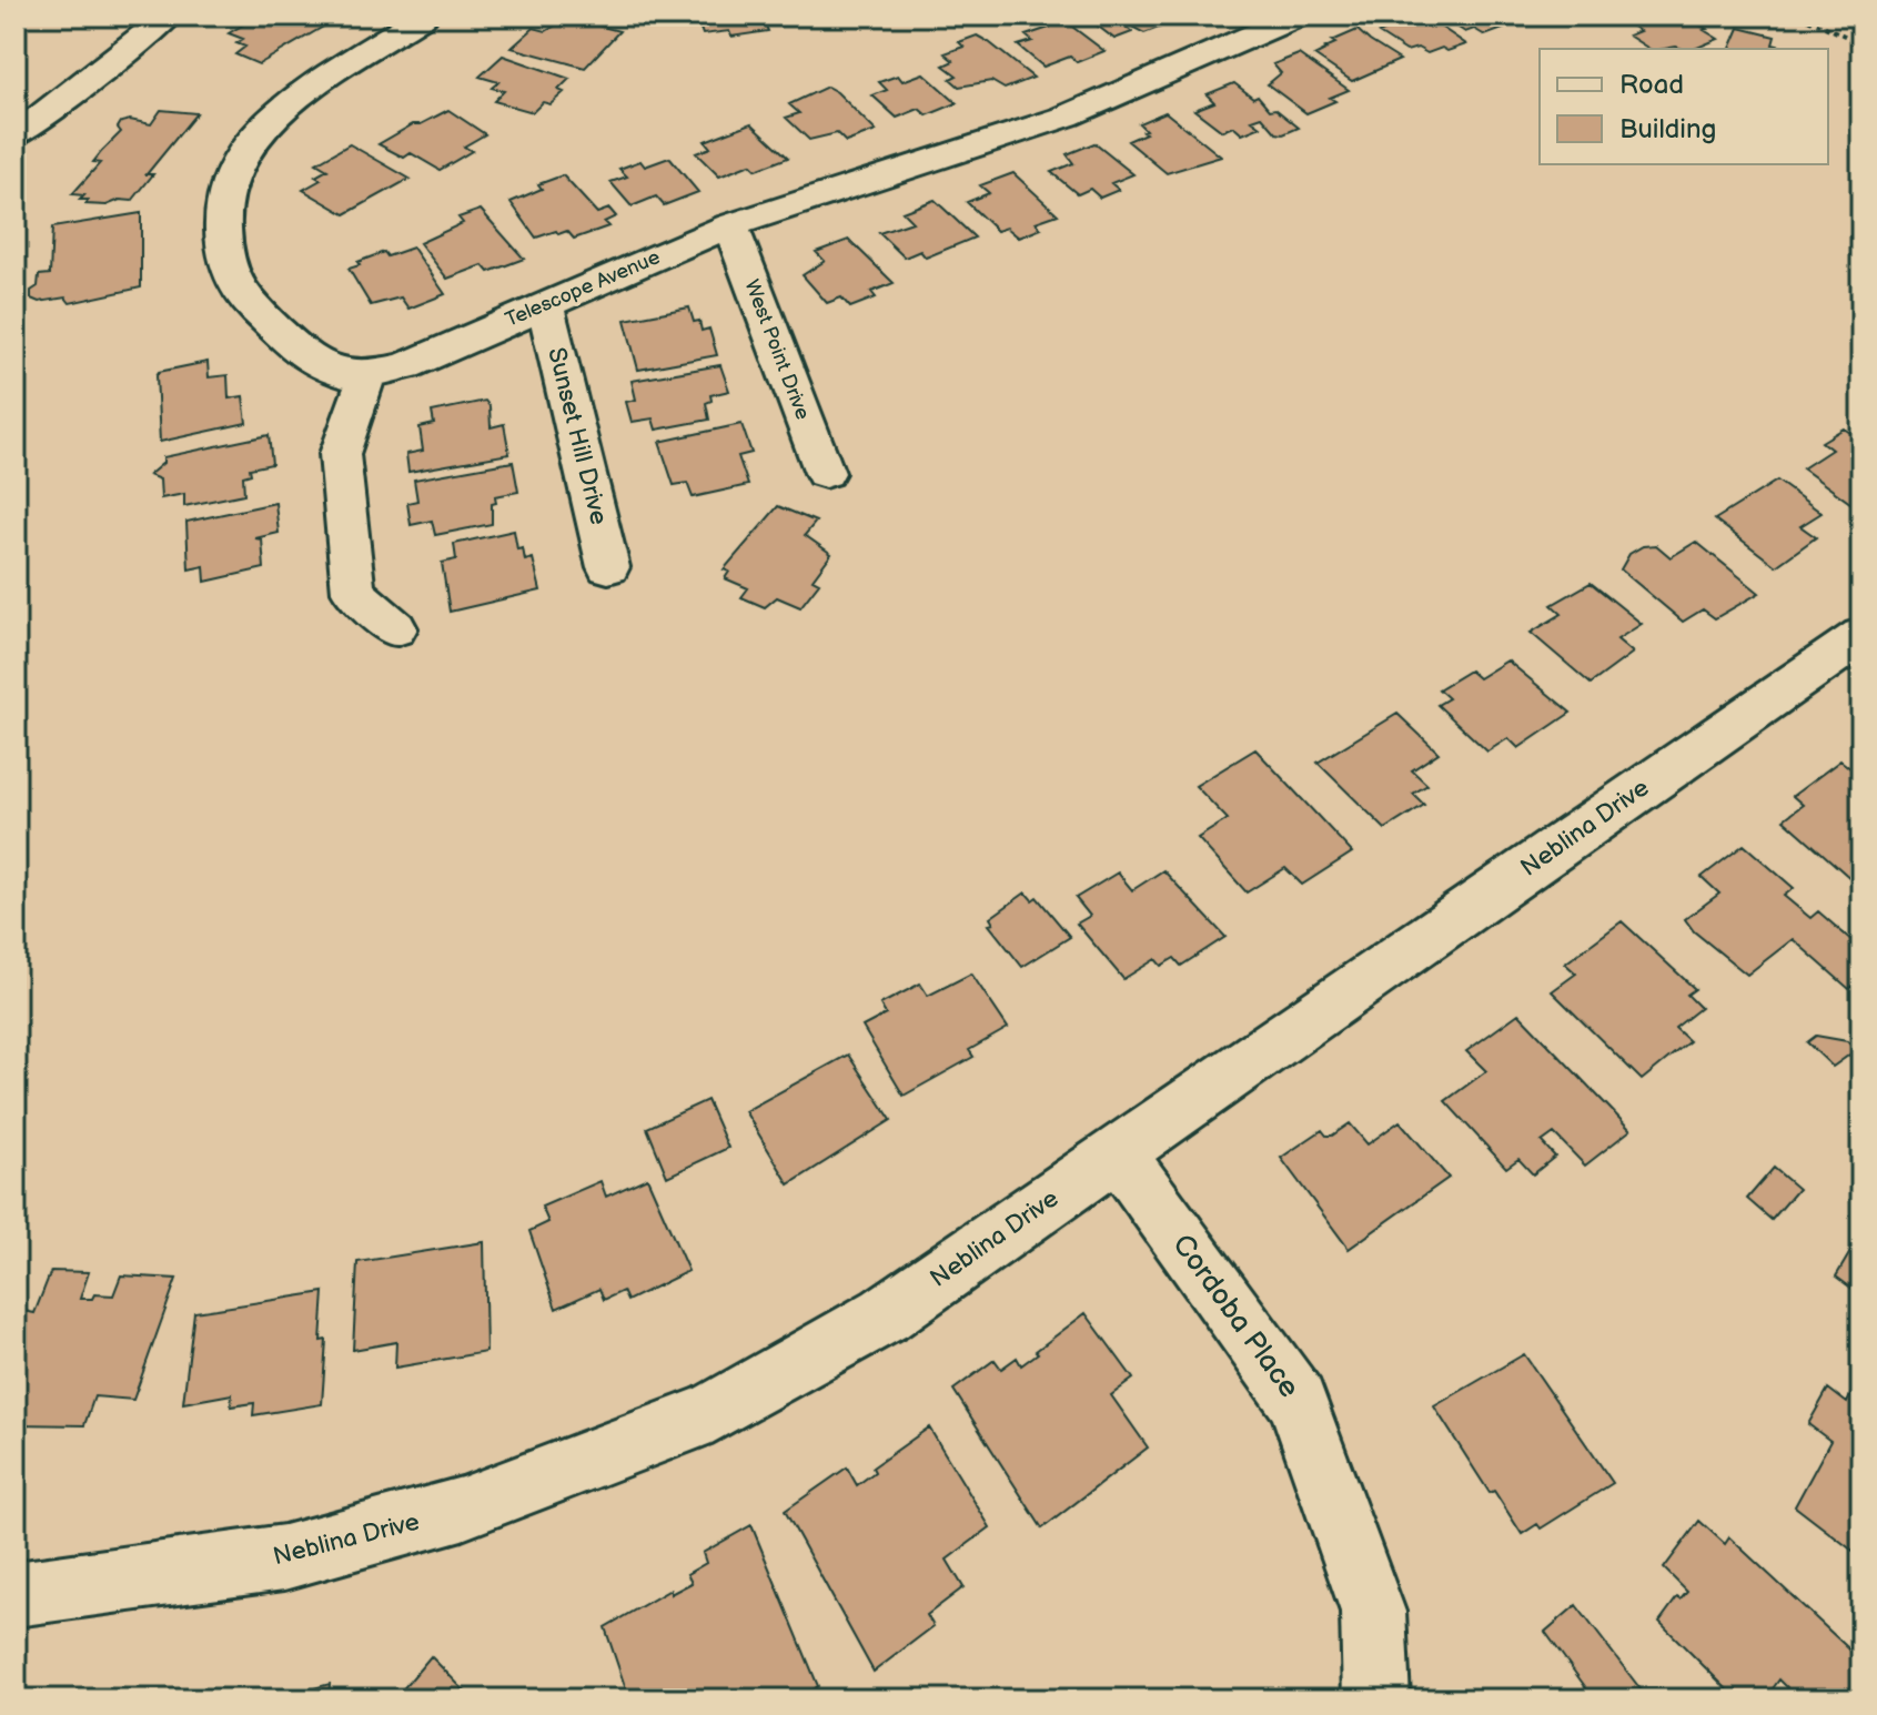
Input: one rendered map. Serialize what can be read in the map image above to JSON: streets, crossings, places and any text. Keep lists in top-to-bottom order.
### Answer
{
  "streets": {
    "street": [
      "Telescope Avenue",
      "West Point Drive",
      "Sunset Hill Drive",
      "Neblina Drive",
      "Cordoba Place"
    ]
  },
  "crossings": [
    ["Telescope Avenue", "West Point Drive"],
    ["Telescope Avenue", "Sunset Hill Drive"],
    ["Neblina Drive", "Cordoba Place"]
  ],
  "legend": ["Road", "Building"]
}
